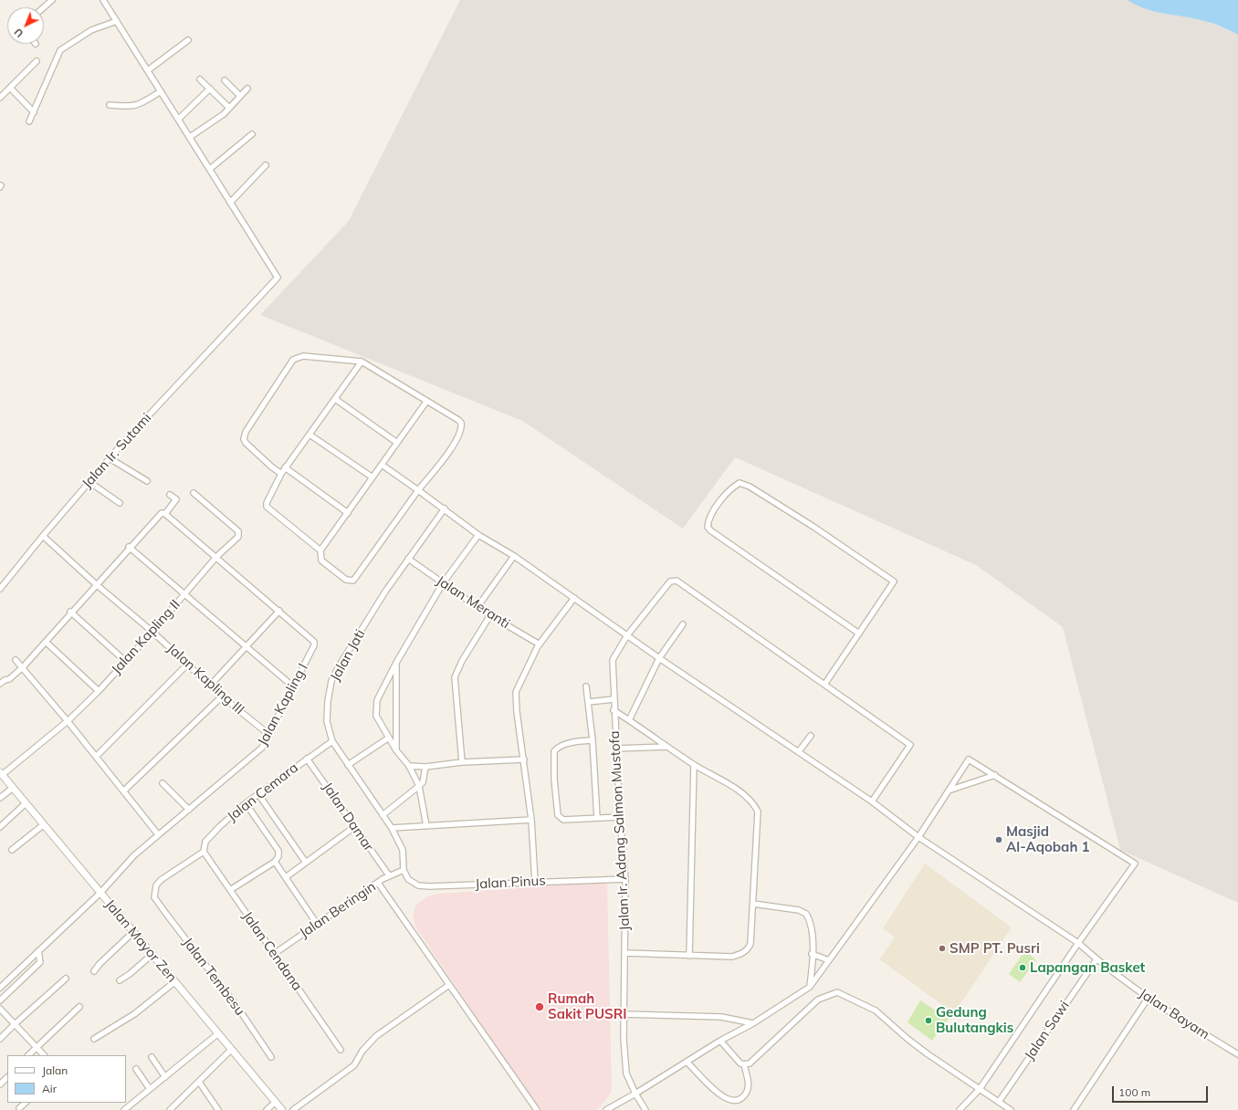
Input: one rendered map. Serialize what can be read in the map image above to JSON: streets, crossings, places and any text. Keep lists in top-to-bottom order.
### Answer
{
  "streets": {
    "street": [
      "Jalan Ir. Sutami",
      "Jalan Meranti",
      "Jalan Kapling II",
      "Jalan Jati",
      "Jalan Kapling III",
      "Jalan Kapling I",
      "Jalan Cemara",
      "Jalan Damar",
      "Jalan Ir. Adang Salmon Mustofa",
      "Jalan Pinus",
      "Jalan Beringin",
      "Jalan Mayor Zen",
      "Jalan Cendana",
      "Jalan Tembesu",
      "Jalan Bayam",
      "Jalan Sawi"
    ]
  },
  "crossings": [
    ["Jalan Ir. Sutami", "Jalan Kapling III"],
    ["Jalan Meranti", "Jalan Jati"],
    ["Jalan Kapling II", "Jalan Kapling III"],
    ["Jalan Kapling II", "Jalan Kapling I"],
    ["Jalan Kapling II", "Jalan Mayor Zen"],
    ["Jalan Jati", "Jalan Cemara"],
    ["Jalan Jati", "Jalan Pinus"],
    ["Jalan Jati", "Jalan Beringin"],
    ["Jalan Jati", "Jalan Bayam"],
    ["Jalan Kapling III", "Jalan Kapling I"],
    ["Jalan Kapling I", "Jalan Mayor Zen"],
    ["Jalan Cemara", "Jalan Damar"],
    ["Jalan Cemara", "Jalan Cendana"],
    ["Jalan Cemara", "Jalan Tembesu"],
    ["Jalan Damar", "Jalan Beringin"],
    ["Jalan Ir. Adang Salmon Mustofa", "Jalan Pinus"],
    ["Jalan Ir. Adang Salmon Mustofa", "Jalan Bayam"],
    ["Jalan Pinus", "Jalan Beringin"],
    ["Jalan Beringin", "Jalan Cendana"],
    ["Jalan Cendana", "Jalan Tembesu"],
    ["Jalan Bayam", "Jalan Sawi"]
  ],
  "places": [
    "Masjid Al-Aqobah 1",
    "SMP PT. Pusri",
    "Lapangan Basket",
    "Rumah Sakit PUSRI",
    "Gedung Bulutangkis"
  ],
  "legend": ["Jalan", "Air"],
  "scale_bar": "100 m",
  "north": "bottom left"
}
